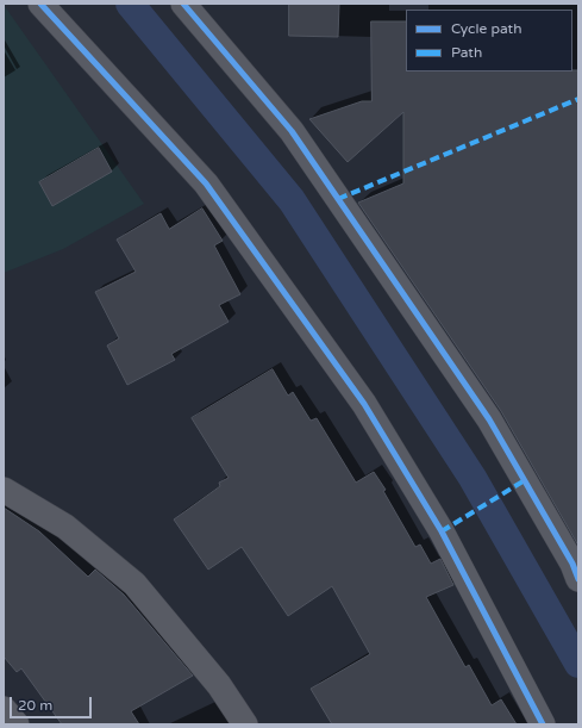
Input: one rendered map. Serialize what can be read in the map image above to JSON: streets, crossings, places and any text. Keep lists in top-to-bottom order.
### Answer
{
  "legend": ["Cycle path", "Path"],
  "scale_bar": "20 m"
}
